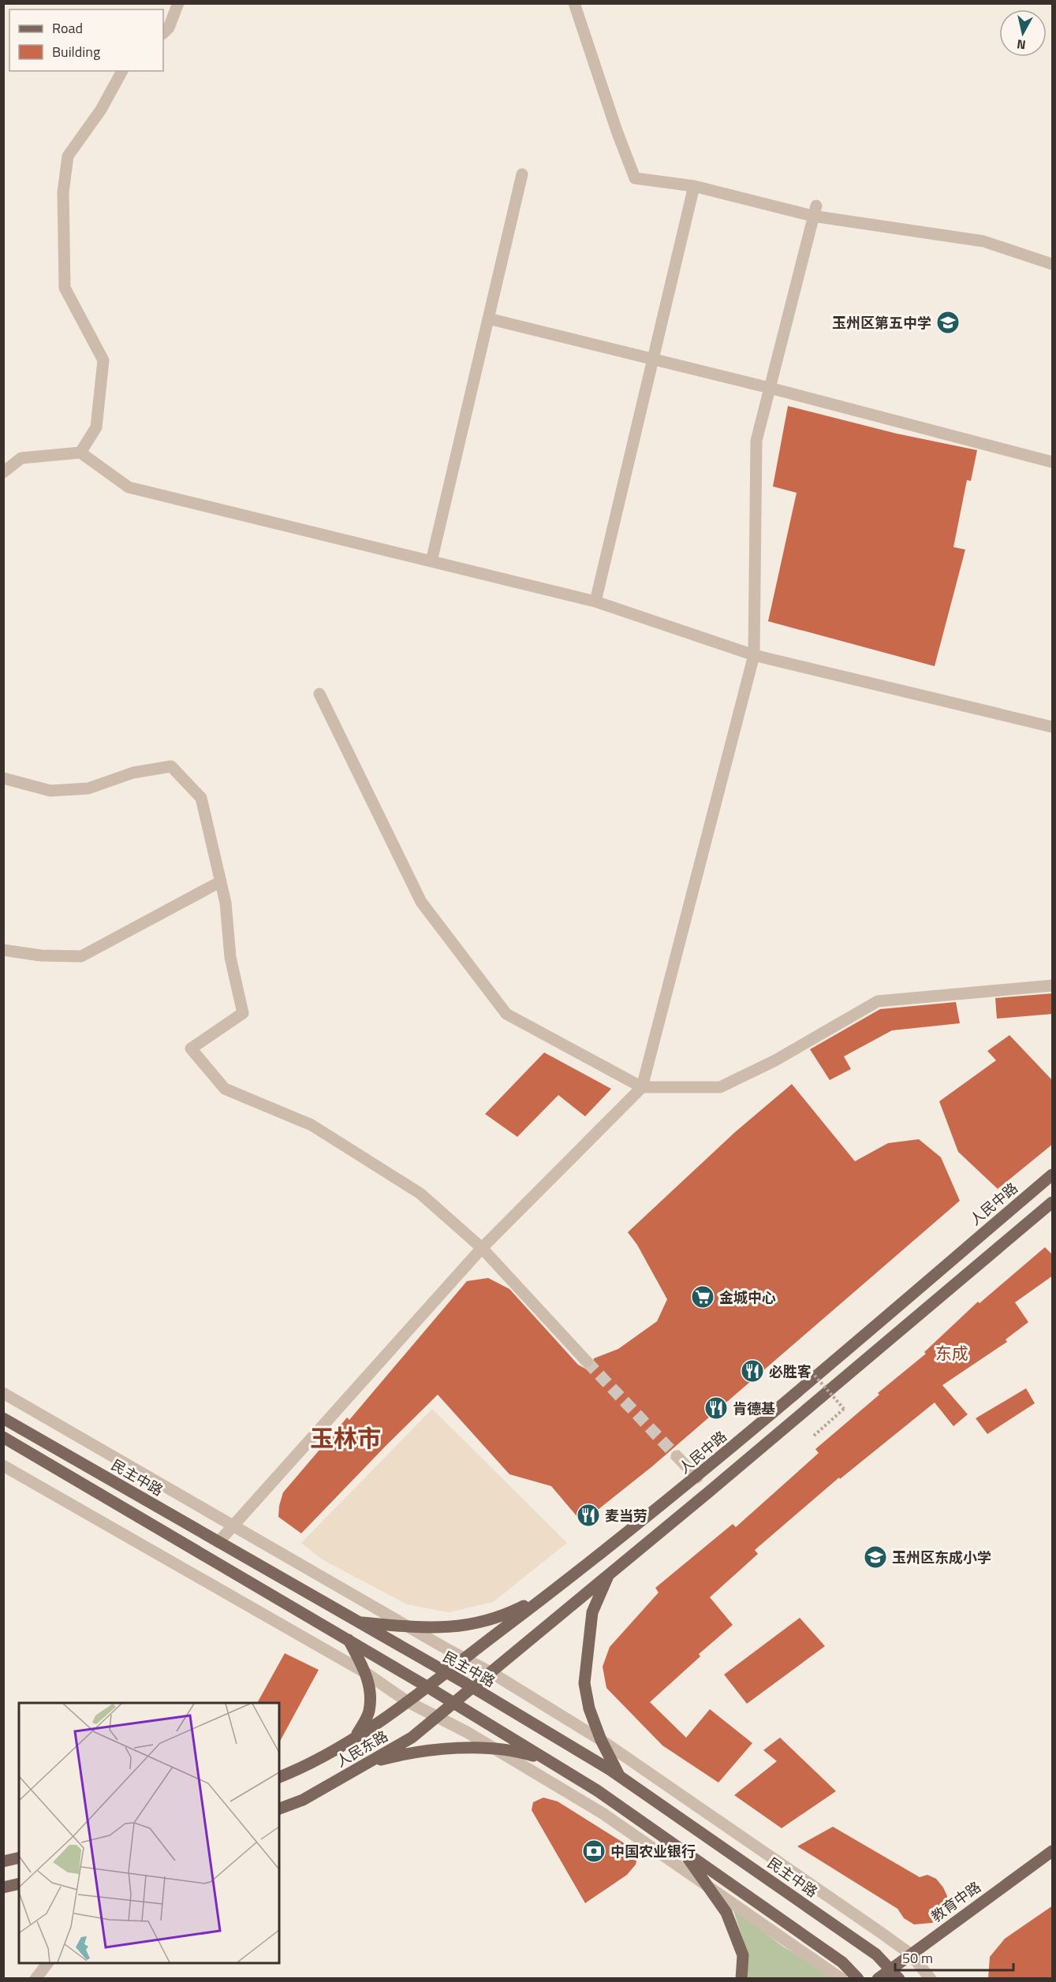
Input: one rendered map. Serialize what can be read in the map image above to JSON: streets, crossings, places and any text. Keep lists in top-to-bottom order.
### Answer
{
  "streets": {
    "main road": [
      "人民中路",
      "民主中路",
      "人民东路",
      "教育中路"
    ]
  },
  "crossings": [
    ["人民中路", "民主中路"],
    ["人民中路", "人民东路"],
    ["民主中路", "教育中路"]
  ],
  "districts": ["东成", "玉林市"],
  "places": {
    "school or university": ["玉州区第五中学", "玉州区东成小学"],
    "supermarket": ["金城中心"],
    "restaurant": ["必胜客", "肯德基", "麦当劳"],
    "bank": ["中国农业银行"]
  },
  "legend": ["Road", "Building"],
  "scale_bar": "50 m",
  "north": "bottom"
}
